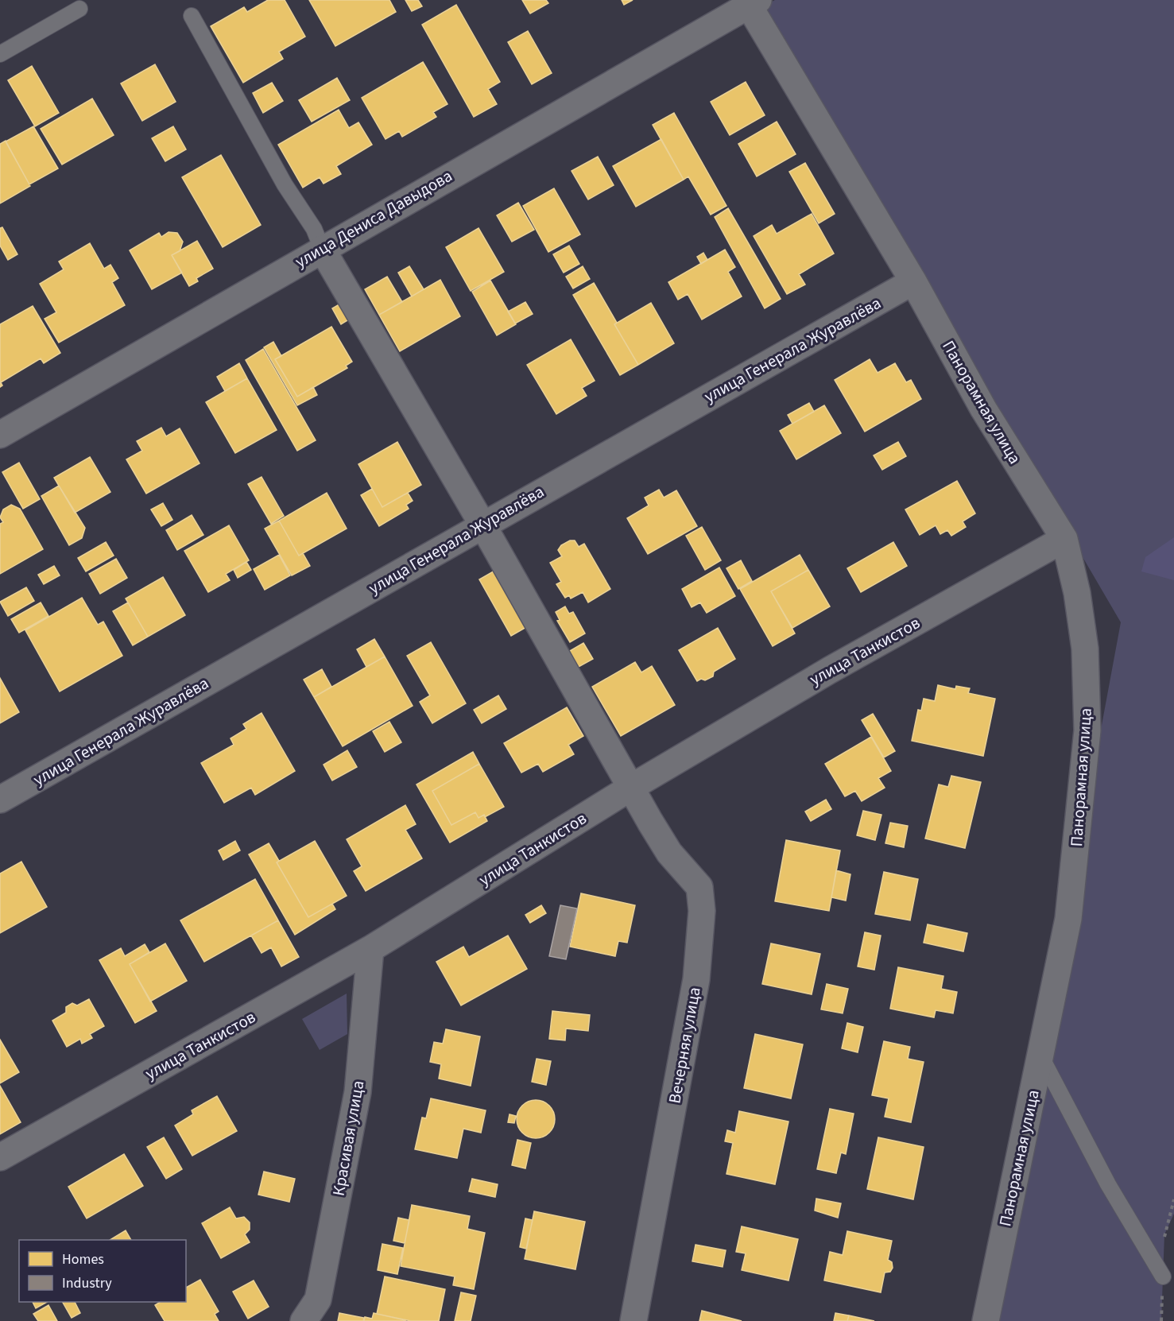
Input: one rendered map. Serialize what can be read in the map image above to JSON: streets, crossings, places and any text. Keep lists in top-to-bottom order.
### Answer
{
  "streets": {
    "street": [
      "улица Дениса Давыдова",
      "улица Генерала Журавлёва",
      "Панорамная улица",
      "улица Танкистов",
      "Вечерняя улица",
      "Красивая улица"
    ]
  },
  "crossings": [
    ["улица Дениса Давыдова", "Панорамная улица"],
    ["улица Дениса Давыдова", "Вечерняя улица"],
    ["улица Генерала Журавлёва", "Панорамная улица"],
    ["улица Генерала Журавлёва", "Вечерняя улица"],
    ["Панорамная улица", "улица Танкистов"],
    ["улица Танкистов", "Вечерняя улица"],
    ["улица Танкистов", "Красивая улица"]
  ],
  "legend": ["Homes", "Industry"]
}
